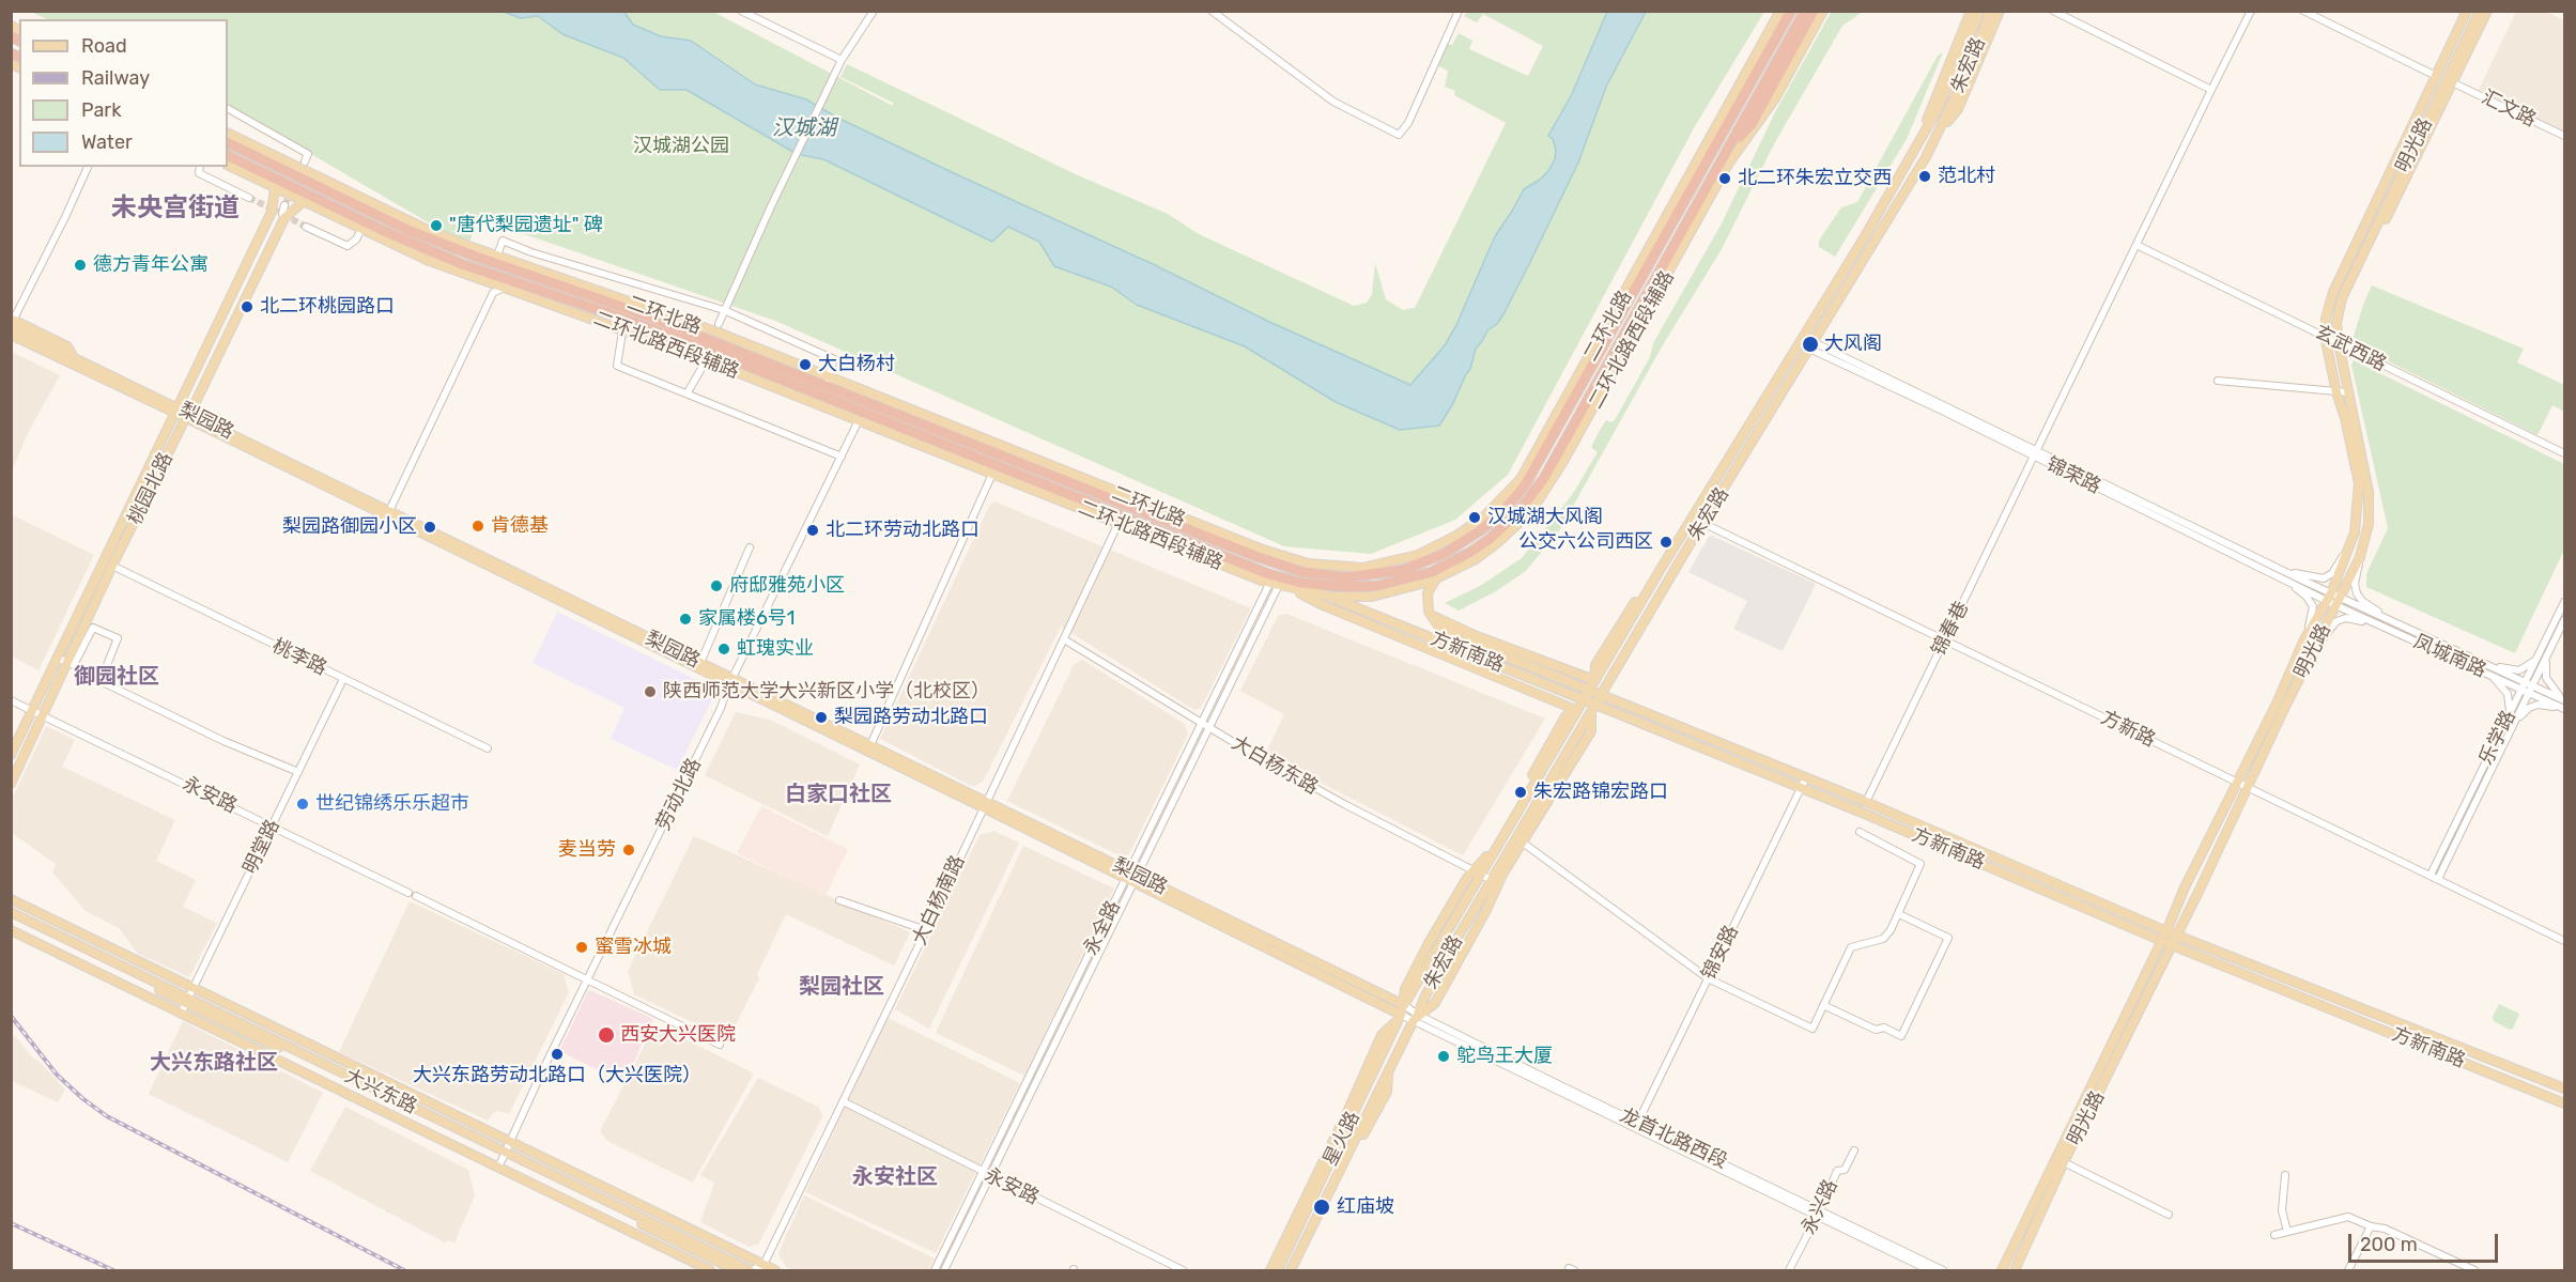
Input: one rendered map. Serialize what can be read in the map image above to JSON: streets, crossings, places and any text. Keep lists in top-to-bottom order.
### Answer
{
  "streets": {
    "highway": ["二环北路"],
    "main road": [
      "朱宏路",
      "明光路",
      "二环北路西段辅路",
      "梨园路",
      "桃园北路",
      "方新南路",
      "大兴东路",
      "星火路"
    ],
    "street": [
      "汇文路",
      "玄武西路",
      "锦荣路",
      "锦春巷",
      "凤城南路",
      "桃李路",
      "方新路",
      "乐学路",
      "大白杨东路",
      "劳动北路",
      "永安路",
      "明堂路",
      "大白杨南路",
      "永全路",
      "锦安路",
      "龙首北路西段",
      "永兴路"
    ]
  },
  "crossings": [
    ["朱宏路", "梨园路"],
    ["朱宏路", "锦荣路"],
    ["朱宏路", "方新南路"],
    ["朱宏路", "方新路"],
    ["朱宏路", "大白杨东路"],
    ["朱宏路", "星火路"],
    ["朱宏路", "龙首北路西段"],
    ["明光路", "玄武西路"],
    ["明光路", "锦荣路"],
    ["明光路", "方新南路"],
    ["明光路", "凤城南路"],
    ["明光路", "方新路"],
    ["二环北路", "二环北路西段辅路"],
    ["二环北路西段辅路", "方新南路"],
    ["二环北路西段辅路", "劳动北路"],
    ["二环北路西段辅路", "大白杨南路"],
    ["二环北路西段辅路", "永全路"],
    ["梨园路", "桃园北路"],
    ["梨园路", "劳动北路"],
    ["梨园路", "大白杨南路"],
    ["梨园路", "永全路"],
    ["梨园路", "星火路"],
    ["梨园路", "龙首北路西段"],
    ["锦荣路", "锦春巷"],
    ["锦荣路", "凤城南路"],
    ["桃园北路", "桃李路"],
    ["桃园北路", "永安路"],
    ["锦春巷", "方新南路"],
    ["锦春巷", "方新路"],
    ["方新南路", "锦安路"],
    ["凤城南路", "乐学路"],
    ["桃李路", "明堂路"],
    ["方新路", "乐学路"],
    ["大白杨东路", "大白杨南路"],
    ["大白杨东路", "永全路"],
    ["劳动北路", "大兴东路"],
    ["永安路", "明堂路"],
    ["永安路", "大白杨南路"],
    ["永安路", "永全路"],
    ["明堂路", "大兴东路"],
    ["锦安路", "龙首北路西段"],
    ["星火路", "龙首北路西段"],
    ["龙首北路西段", "永兴路"]
  ],
  "districts": [
    "未央宫街道",
    "御园社区",
    "白家口社区",
    "梨园社区",
    "大兴东路社区",
    "永安社区"
  ],
  "water": ["汉城湖"],
  "parks": ["汉城湖公园"],
  "places": [
    "范北村",
    "北二环朱宏立交西",
    "\"唐代梨园遗址\" 碑",
    "德方青年公寓",
    "北二环桃园路口",
    "大风阁",
    "大白杨村",
    "汉城湖大风阁",
    "肯德基",
    "梨园路御园小区",
    "北二环劳动北路口",
    "公交六公司西区",
    "府邸雅苑小区",
    "家属楼6号1",
    "虹瑰实业",
    "陕西师范大学大兴新区小学（北校区）",
    "梨园路劳动北路口",
    "朱宏路锦宏路口",
    "世纪锦绣乐乐超市",
    "麦当劳",
    "蜜雪冰城",
    "西安大兴医院",
    "大兴东路劳动北路口（大兴医院）",
    "鸵鸟王大厦",
    "红庙坡"
  ],
  "legend": [
    "Road",
    "Railway",
    "Park",
    "Water"
  ],
  "scale_bar": "200 m"
}
